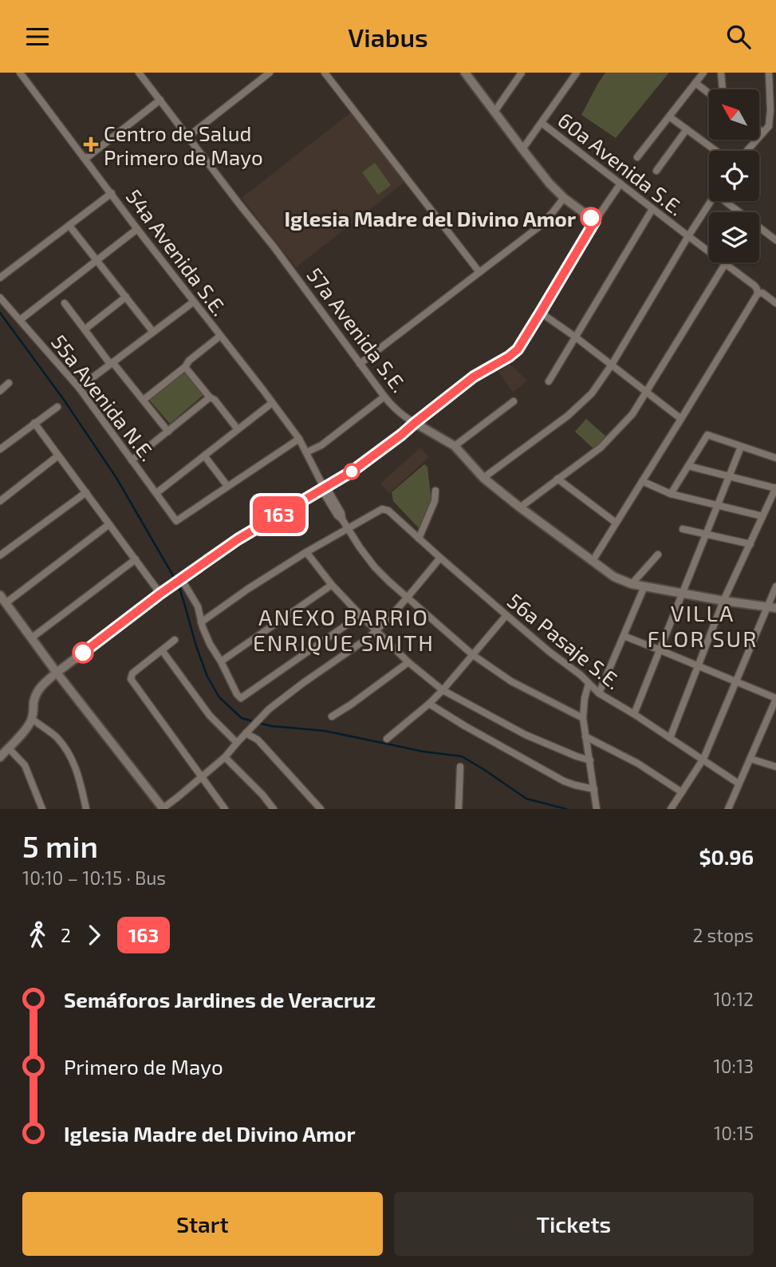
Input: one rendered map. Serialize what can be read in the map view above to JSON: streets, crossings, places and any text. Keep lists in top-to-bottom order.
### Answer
{
  "streets": {
    "street": [
      "60a Avenida S.E.",
      "54a Avenida S.E.",
      "57a Avenida S.E.",
      "55a Avenida N.E.",
      "56a Pasaje S.E."
    ]
  },
  "crossings": [
    ["54a Avenida S.E.", "56a Pasaje S.E."]
  ],
  "districts": ["VILLA FLOR SUR", "ANEXO BARRIO ENRIQUE SMITH"],
  "places": {
    "health": ["Centro de Salud Primero de Mayo"],
    "other": ["Iglesia Madre del Divino Amor"]
  },
  "lines": ["bus line 163"],
  "north": "top left",
  "page": {
    "header": "Viabus",
    "on_map": "163",
    "heading": ["5 min", "10:10 – 10:15 · Bus", "$0.96"],
    "legs": ["2", "163", "2 stops"],
    "list": [
      {
        "name": "Semáforos Jardines de Veracruz",
        "value": "10:12"
      },
      {
        "name": "Primero de Mayo",
        "value": "10:13"
      },
      {
        "name": "Iglesia Madre del Divino Amor",
        "value": "10:15"
      }
    ],
    "buttons": ["Start", "Tickets"]
  }
}
